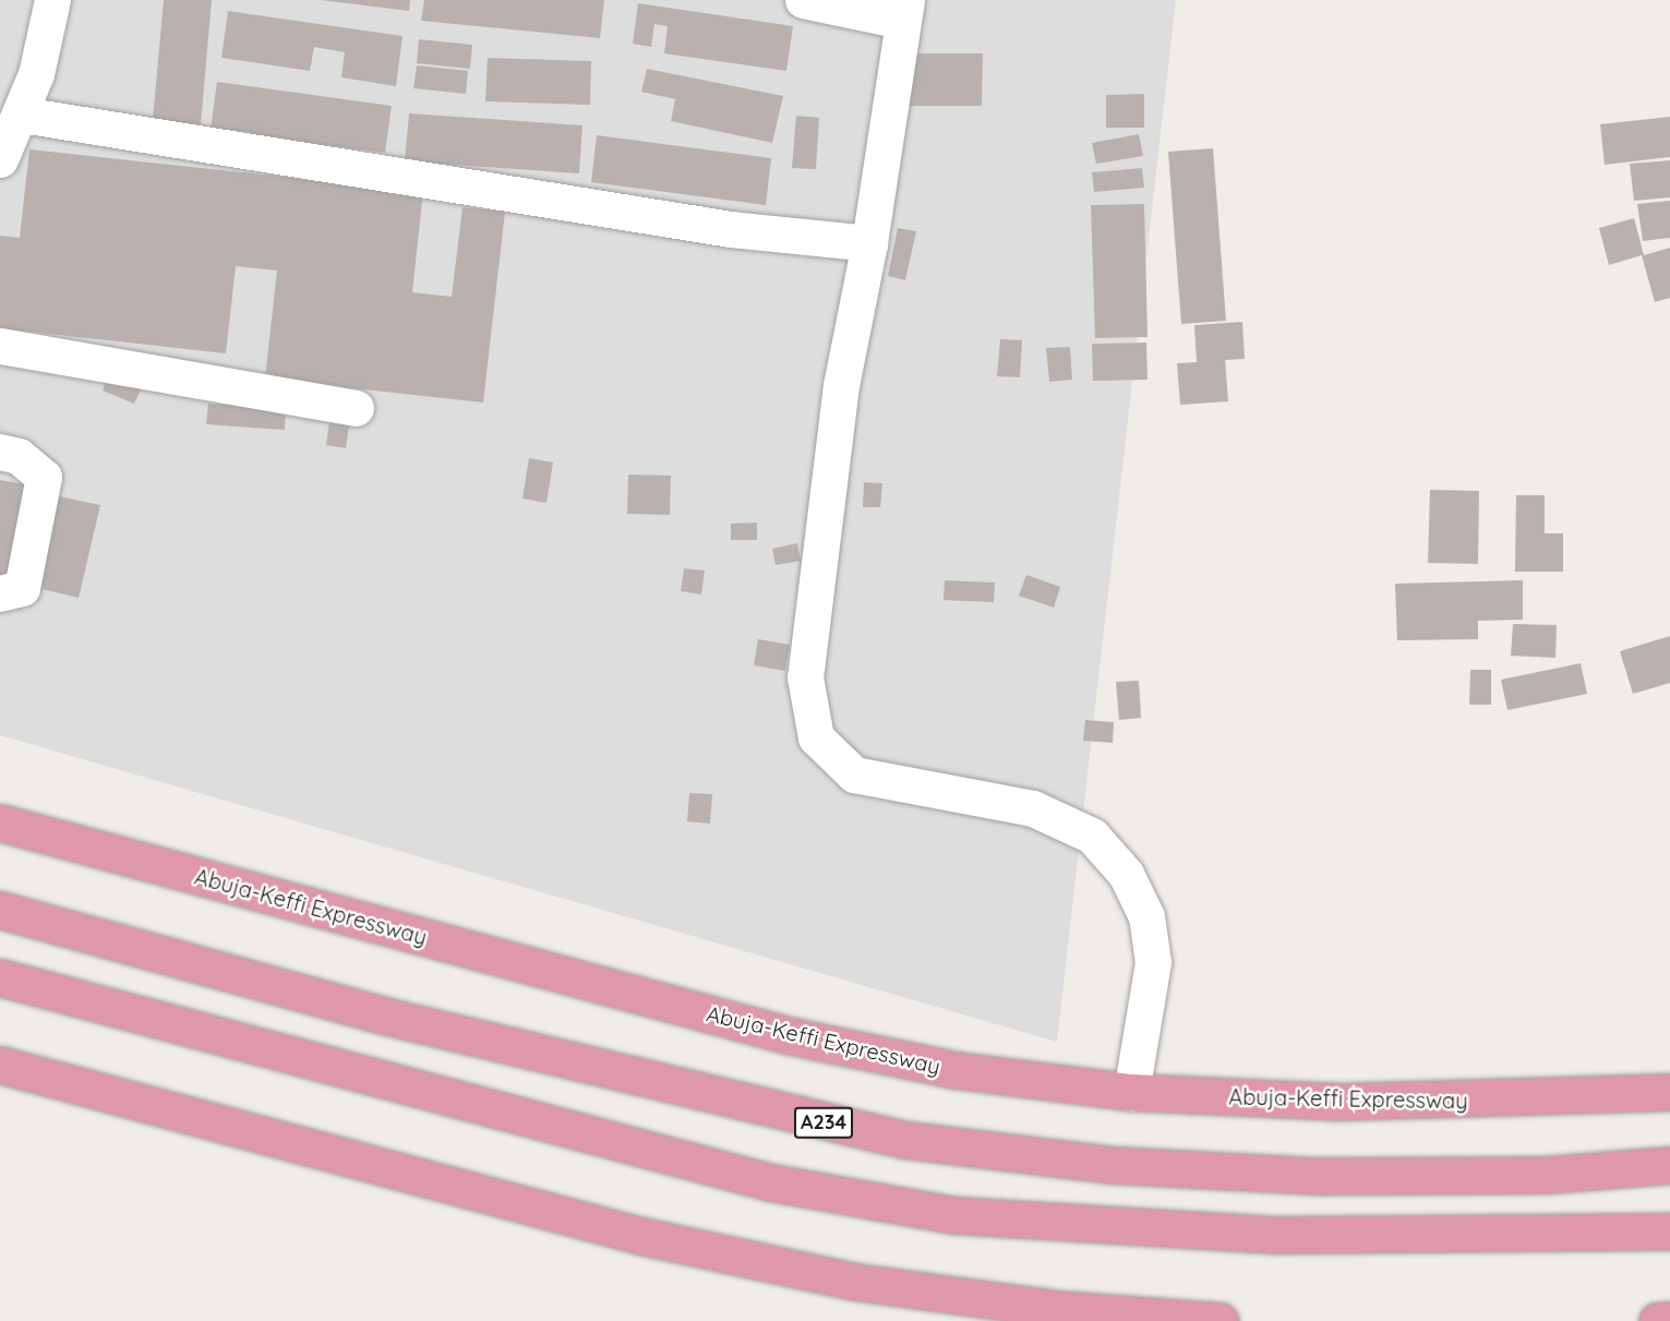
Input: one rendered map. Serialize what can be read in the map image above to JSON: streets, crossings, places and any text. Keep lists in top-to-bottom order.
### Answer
{
  "streets": {
    "highway": ["Abuja-Keffi Expressway", "A234"]
  }
}
